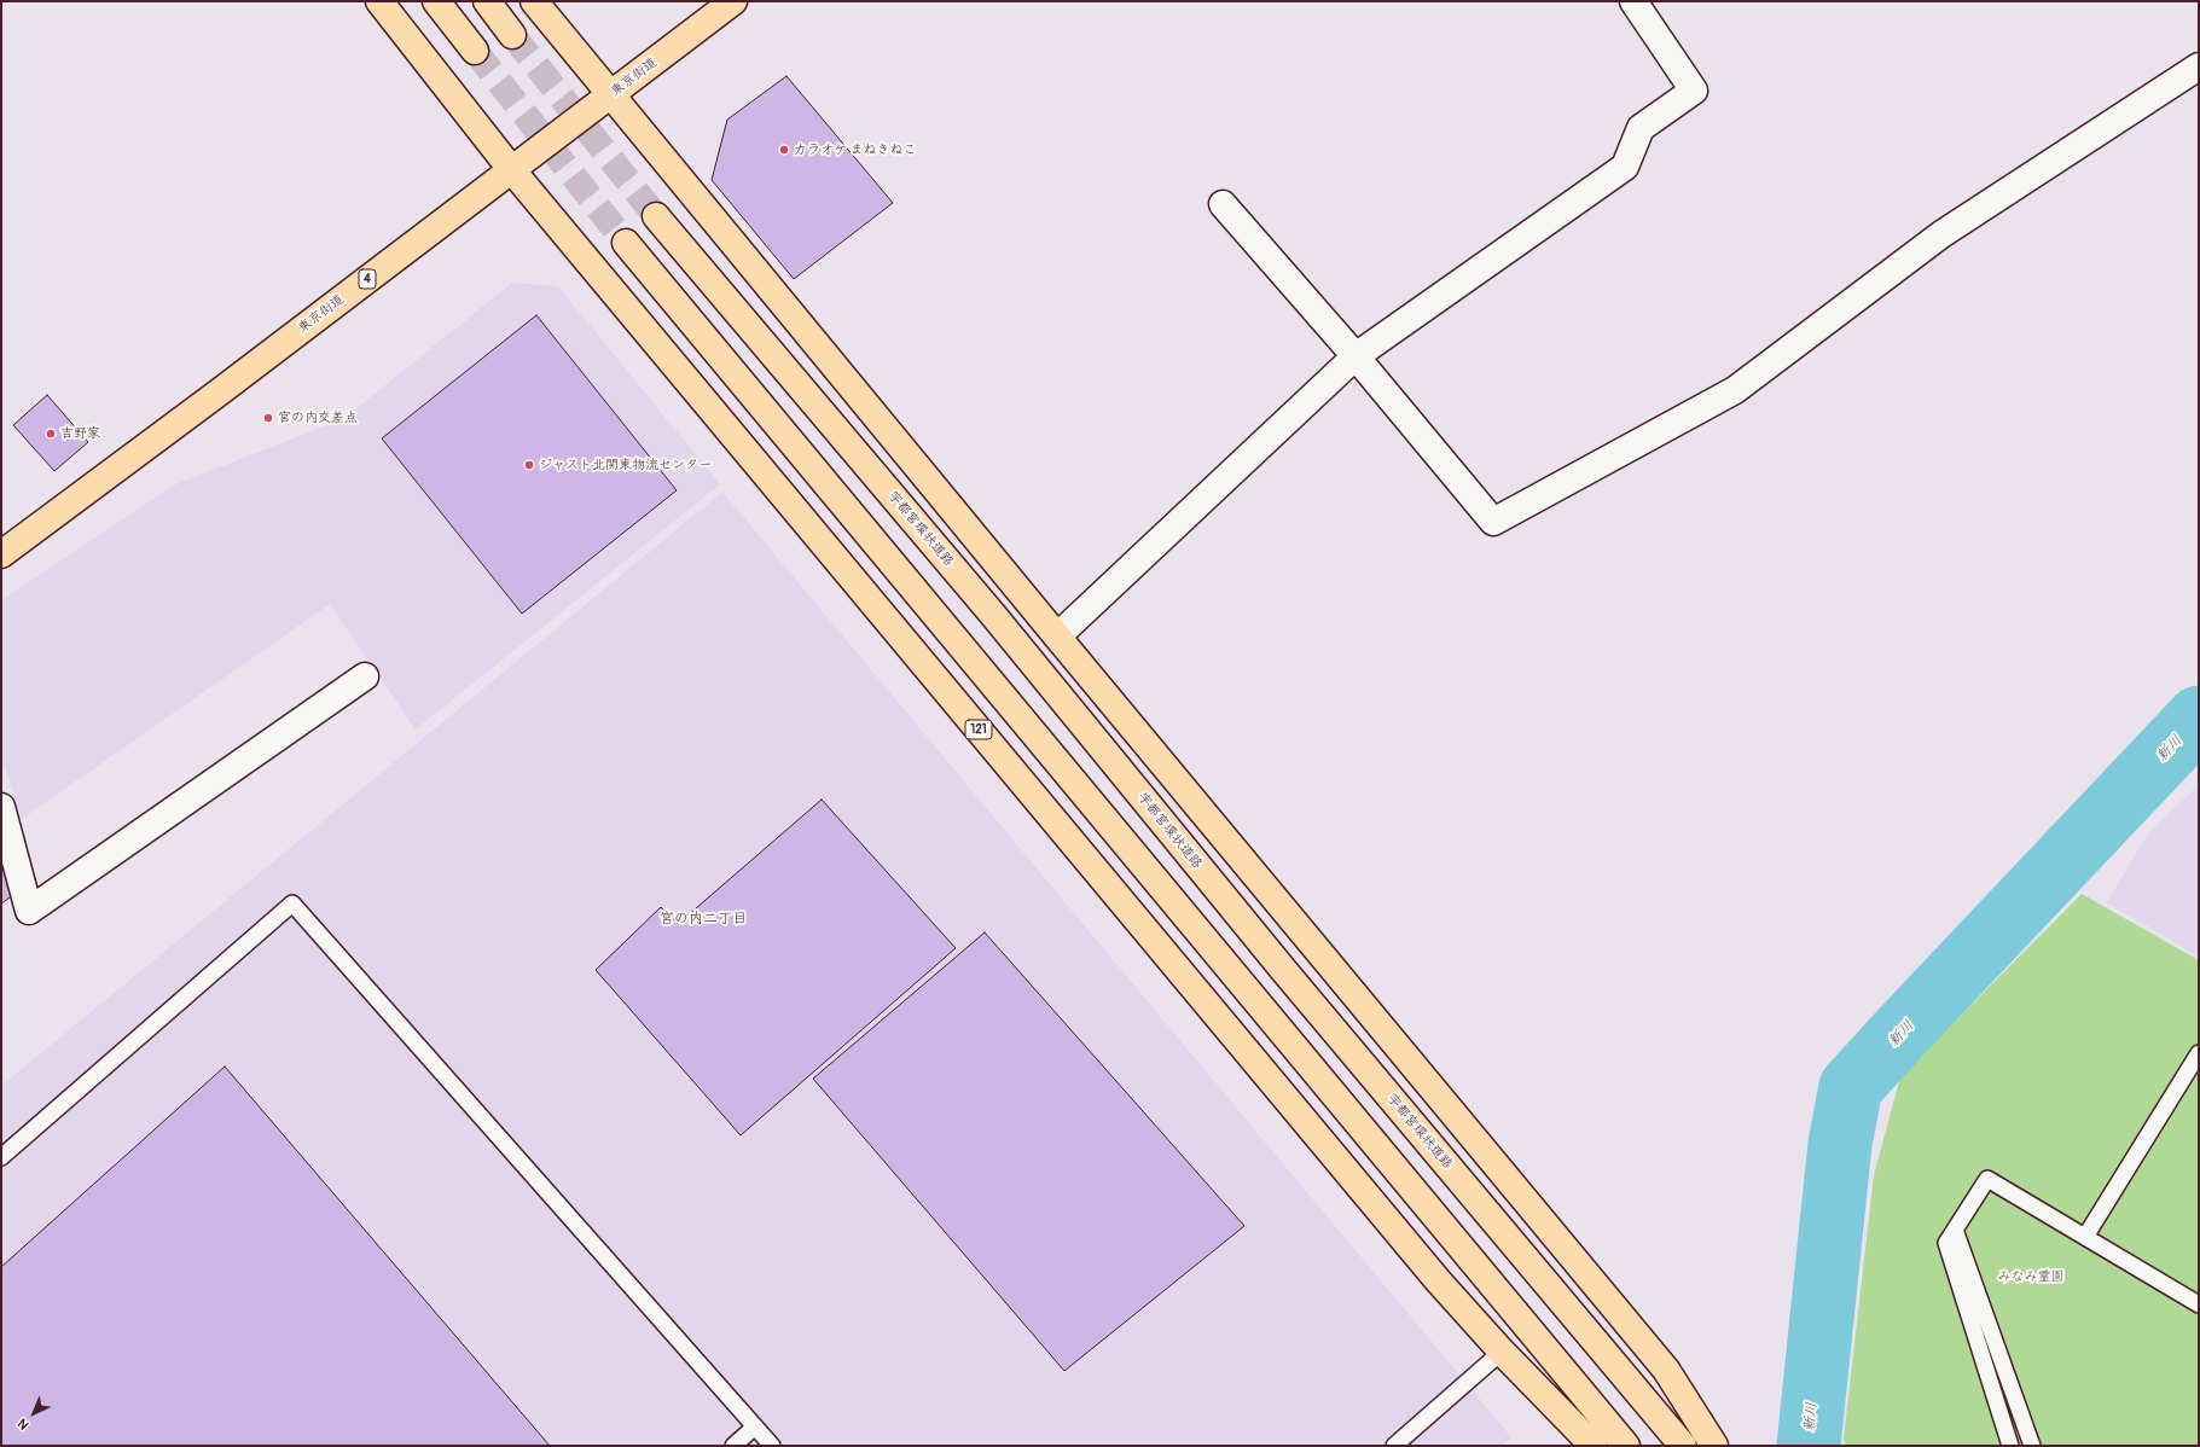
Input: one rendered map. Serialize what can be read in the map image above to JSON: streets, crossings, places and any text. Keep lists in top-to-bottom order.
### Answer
{
  "streets": {
    "highway": [
      "東京街道",
      "4",
      "宇都宮環状道路",
      "121"
    ]
  },
  "crossings": [
    ["東京街道", "121"]
  ],
  "districts": ["宮の内二丁目"],
  "water": ["新川"],
  "parks": ["みなみ霊園"],
  "places": [
    "カラオケ まねきねこ",
    "宮の内交差点",
    "吉野家",
    "ジャスト北関東物流センター"
  ],
  "north": "bottom left"
}
